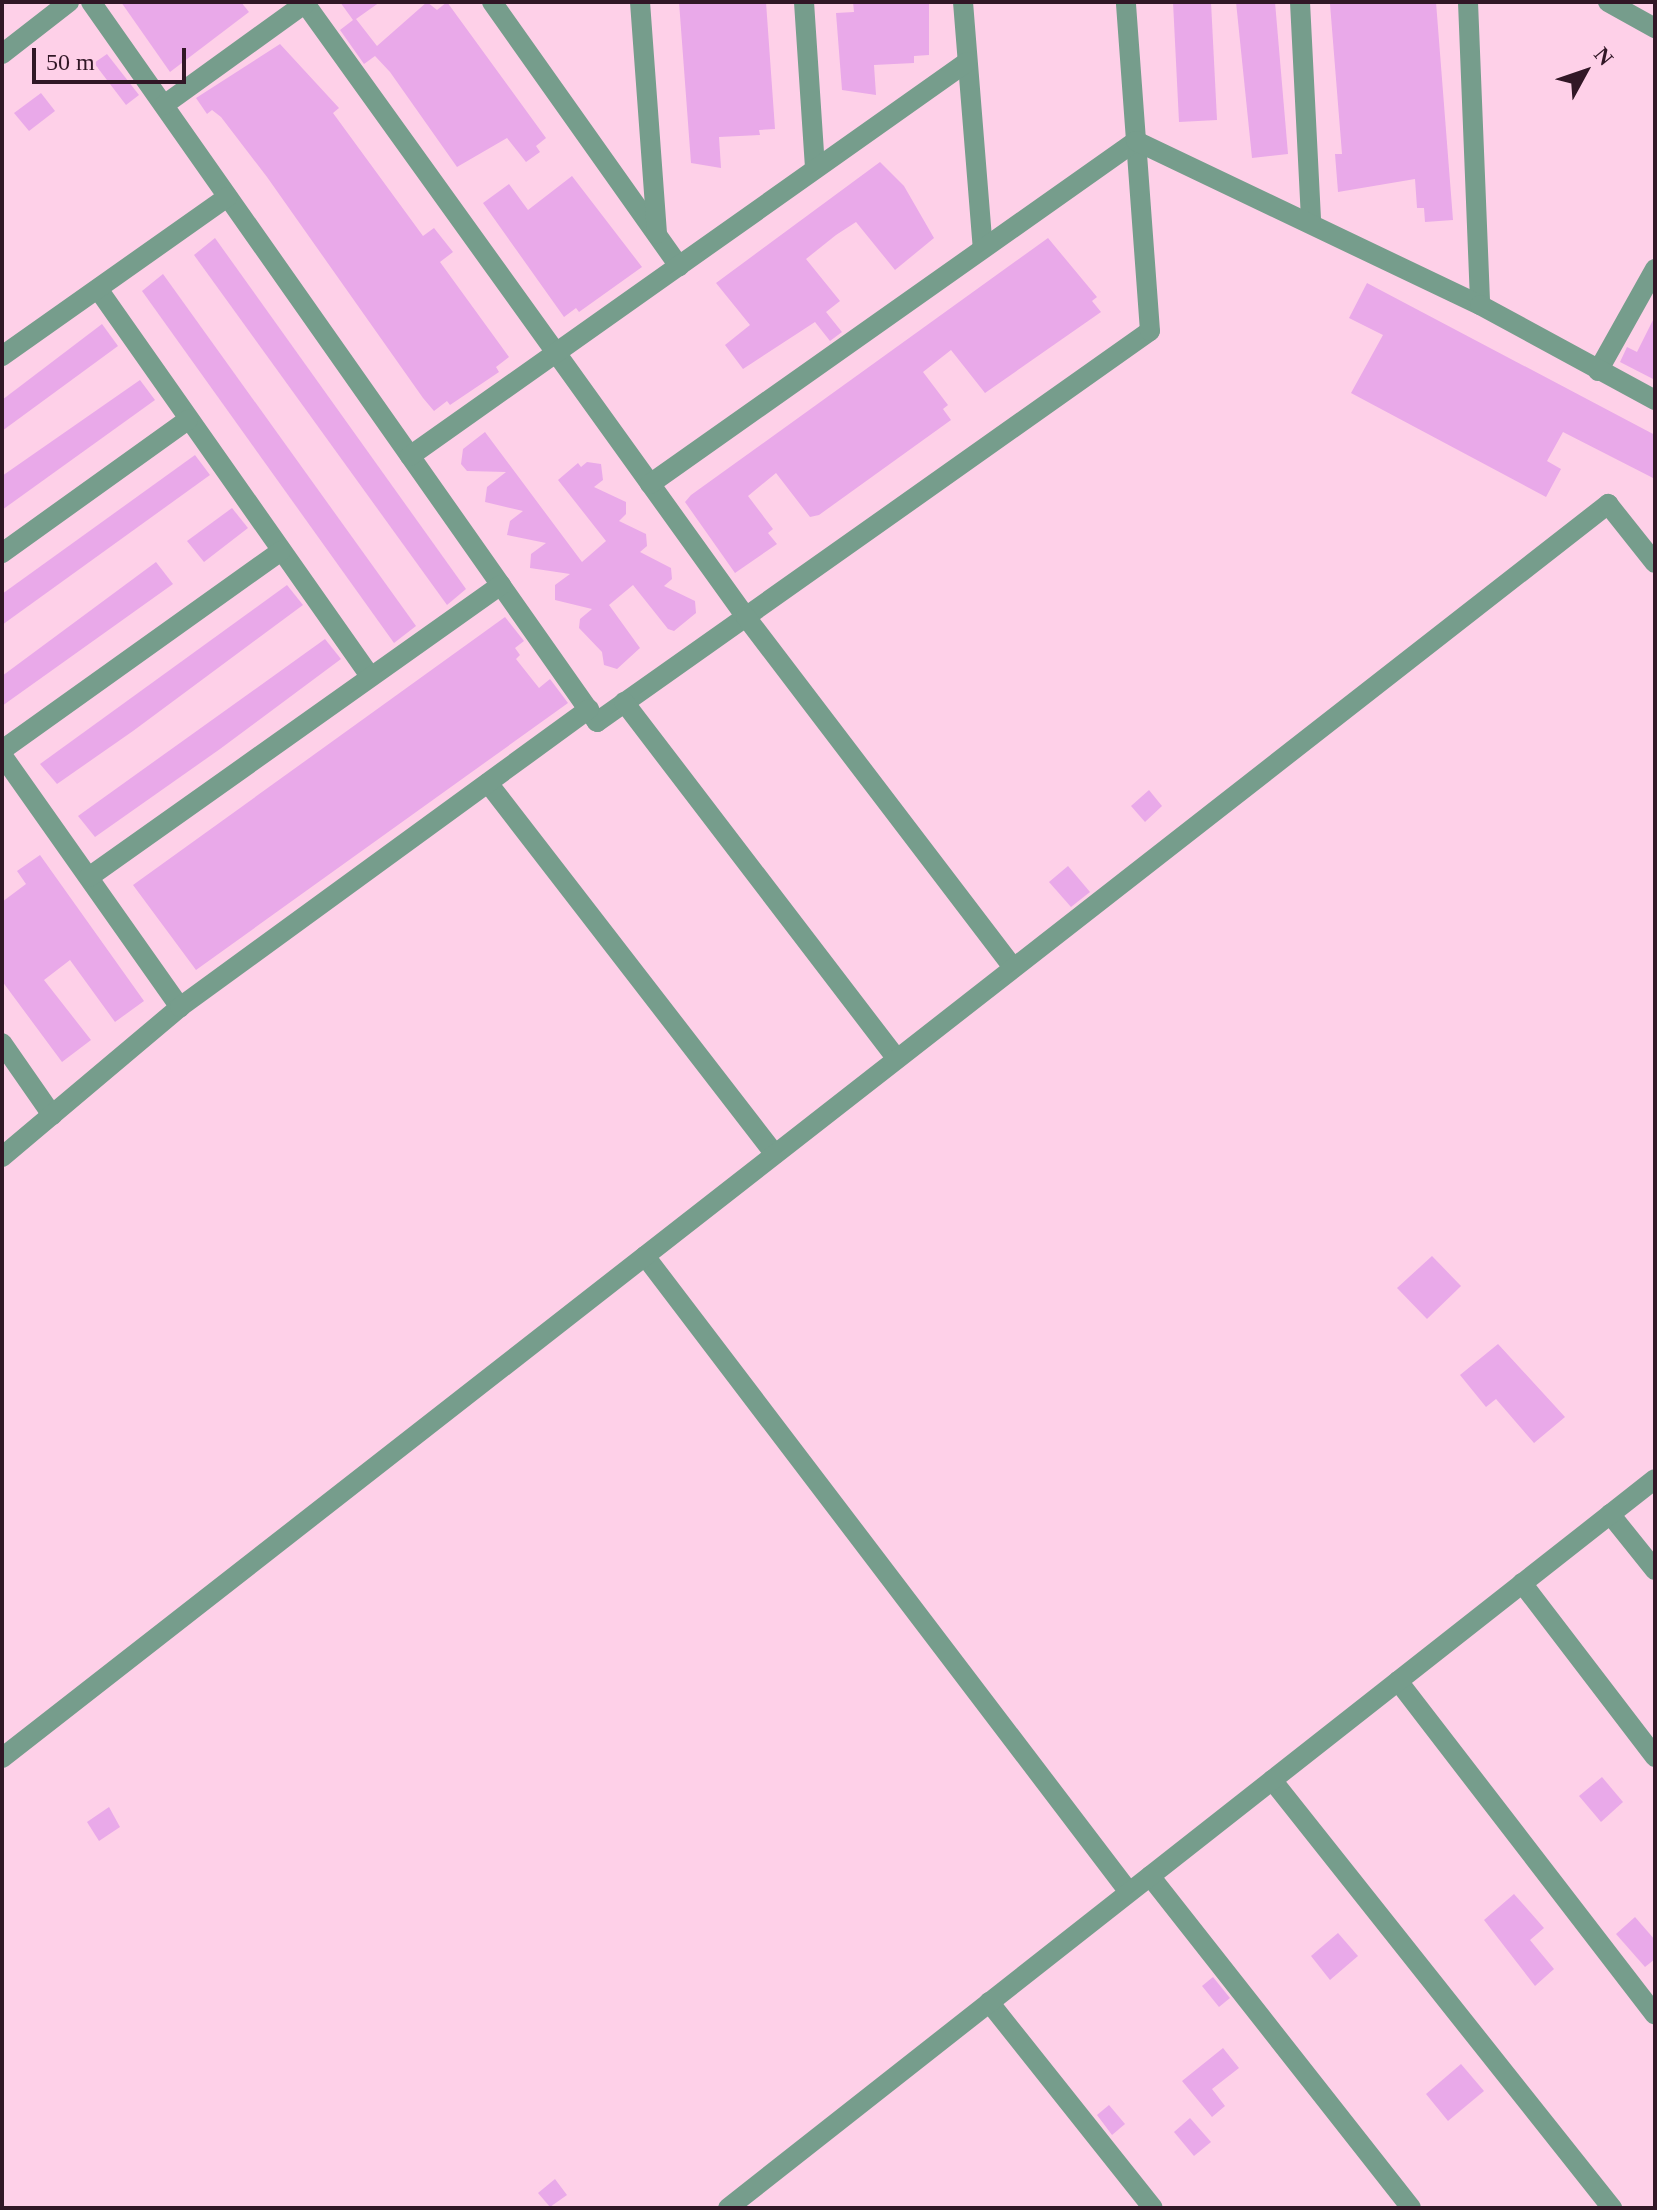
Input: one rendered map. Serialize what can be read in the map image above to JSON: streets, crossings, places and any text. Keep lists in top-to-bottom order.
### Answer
{
  "scale_bar": "50 m",
  "north": "top right"
}
